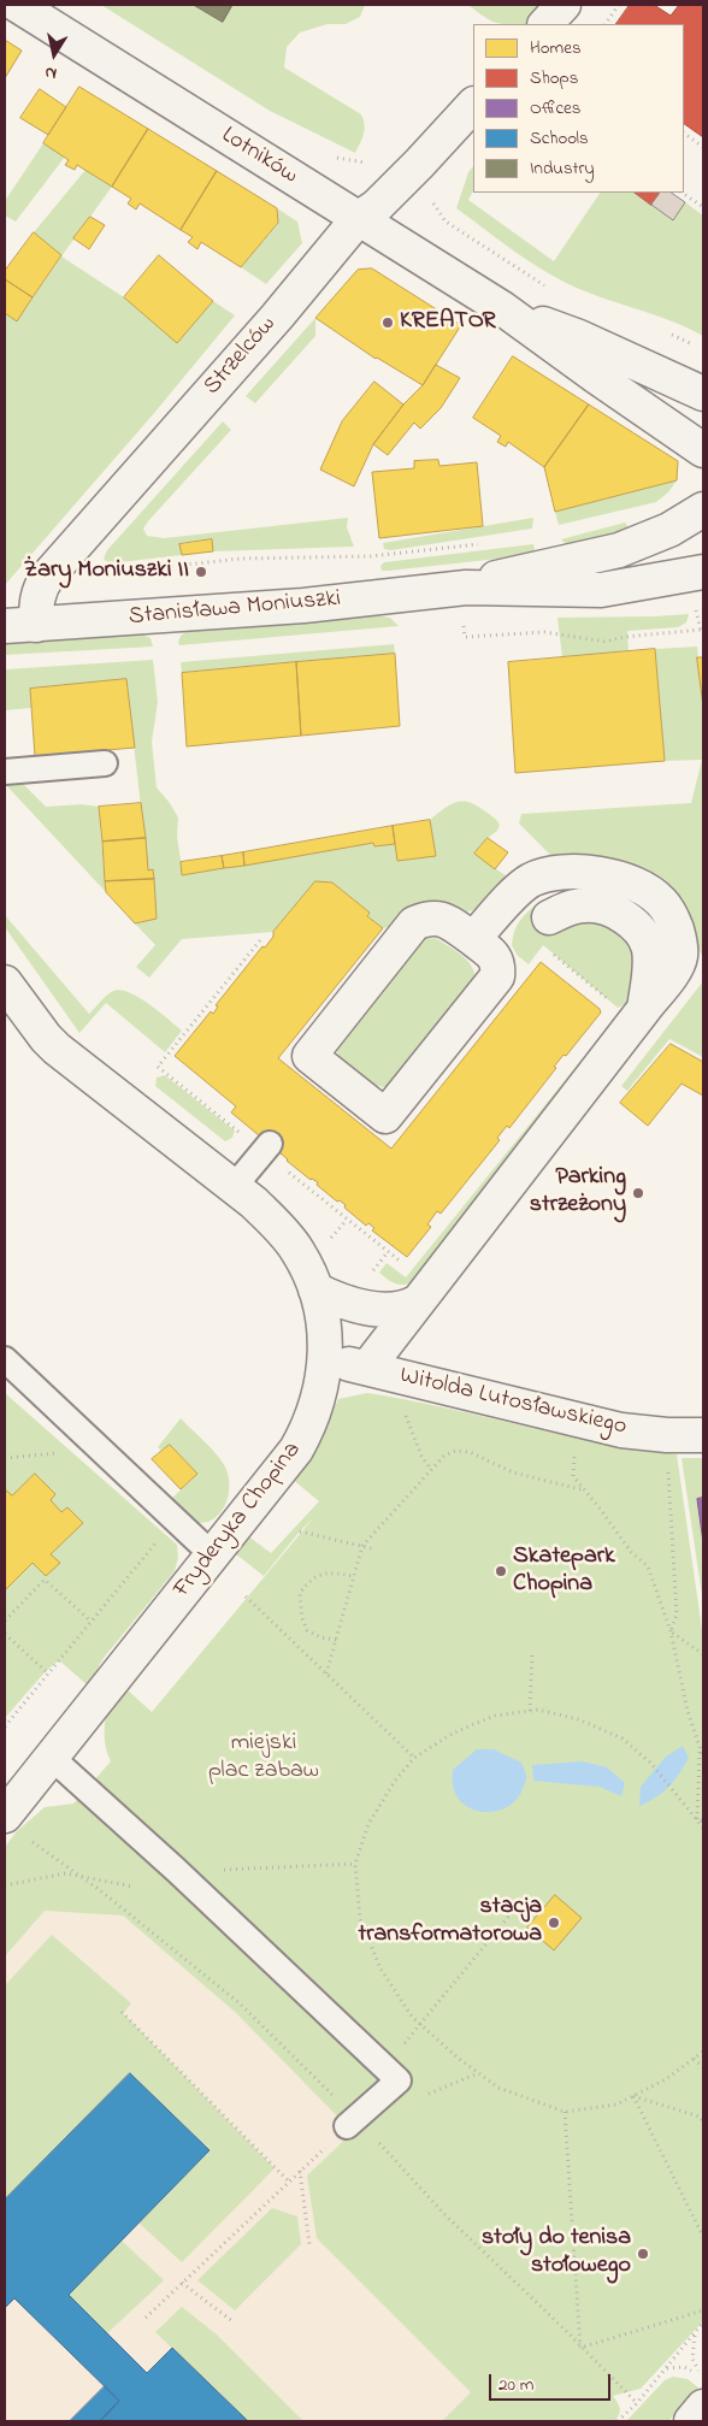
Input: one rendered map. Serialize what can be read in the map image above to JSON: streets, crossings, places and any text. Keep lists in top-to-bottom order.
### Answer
{
  "streets": {
    "street": [
      "Lotników",
      "Strzelców",
      "Stanisława Moniuszki",
      "Witolda Lutosławskiego",
      "Fryderyka Chopina"
    ]
  },
  "crossings": [
    ["Lotników", "Strzelców"],
    ["Strzelców", "Stanisława Moniuszki"],
    ["Witolda Lutosławskiego", "Fryderyka Chopina"]
  ],
  "parks": ["miejski plac zabaw"],
  "places": [
    "KREATOR",
    "Żary Moniuszki II",
    "Parking strzeżony",
    "Skatepark Chopina",
    "stacja transformatorowa",
    "stoły do tenisa stołowego"
  ],
  "legend": [
    "Homes",
    "Shops",
    "Offices",
    "Schools",
    "Industry"
  ],
  "scale_bar": "20 m",
  "north": "bottom"
}
